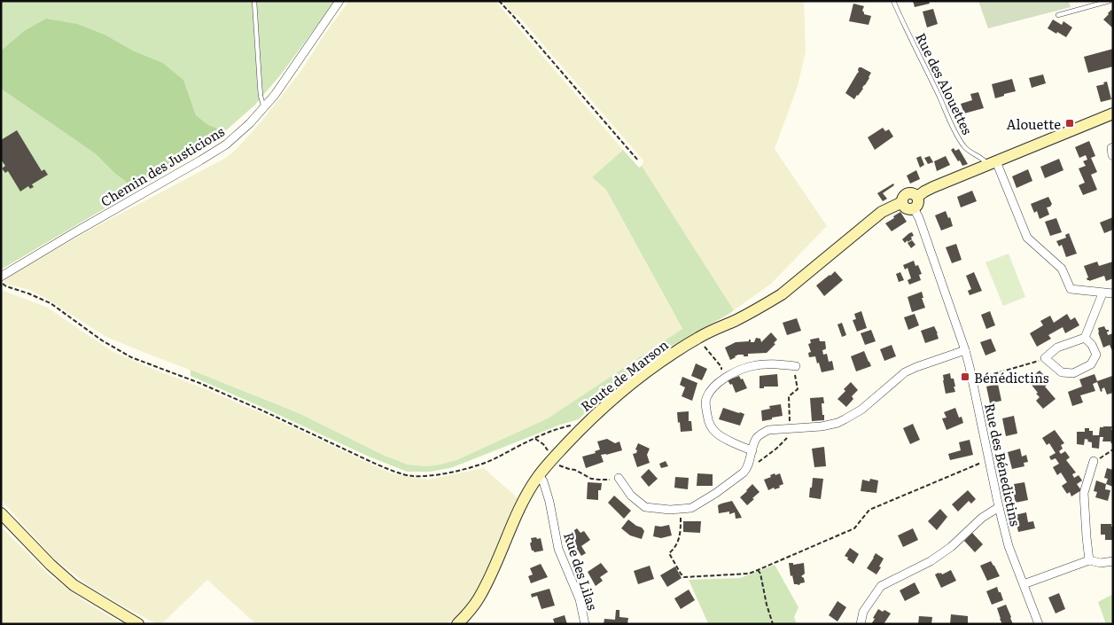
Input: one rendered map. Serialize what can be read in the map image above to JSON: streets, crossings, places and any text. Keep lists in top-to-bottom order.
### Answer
{
  "streets": {
    "street": [
      "Chemin des Justicions",
      "Route de Marson",
      "Rue des Bénedictins",
      "Rue des Lilas"
    ],
    "lane": ["Rue des Alouettes"]
  },
  "crossings": [
    ["Route de Marson", "Rue des Bénedictins"],
    ["Route de Marson", "Rue des Lilas"]
  ],
  "places": {
    "transit": ["Alouette", "Bénédictins"]
  }
}
